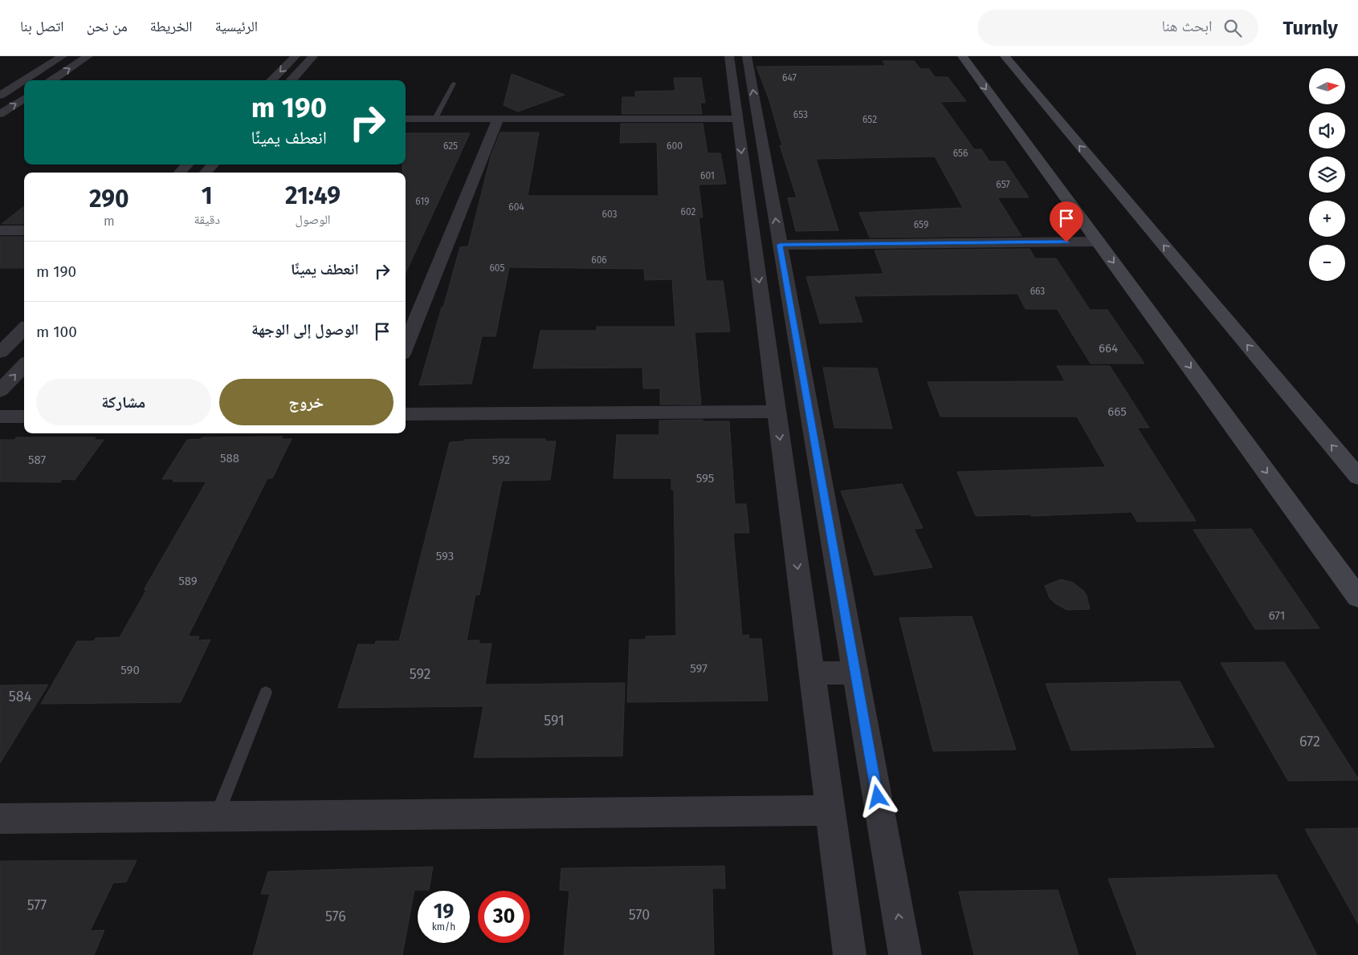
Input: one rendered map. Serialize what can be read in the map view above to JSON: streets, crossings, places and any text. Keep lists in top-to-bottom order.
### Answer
{
  "house_numbers": [
    "647",
    "653",
    "652",
    "625",
    "600",
    "656",
    "601",
    "657",
    "619",
    "604",
    "602",
    "603",
    "659",
    "606",
    "605",
    "663",
    "664",
    "665",
    "588",
    "587",
    "592",
    "595",
    "593",
    "589",
    "671",
    "597",
    "590",
    "592",
    "584",
    "591",
    "672",
    "577",
    "570",
    "576"
  ],
  "north": "right",
  "page": {
    "header": "Turnly",
    "search": "ابحث هنا",
    "nav": [
      "الرئيسية",
      "الخريطة",
      "من نحن",
      "اتصل بنا"
    ],
    "map_buttons": ["+", "−"],
    "turn": ["190 m", "انعطف يمينًا"],
    "eta": [
      "21:49",
      "الوصول",
      "1",
      "دقيقة",
      "290",
      "m"
    ],
    "list": [
      {
        "name": "انعطف يمينًا",
        "value": "190 m"
      },
      {
        "name": "الوصول إلى الوجهة",
        "value": "100 m"
      }
    ],
    "buttons": ["خروج", "مشاركة"],
    "speed": "19 km/h",
    "limit": "30"
  }
}
